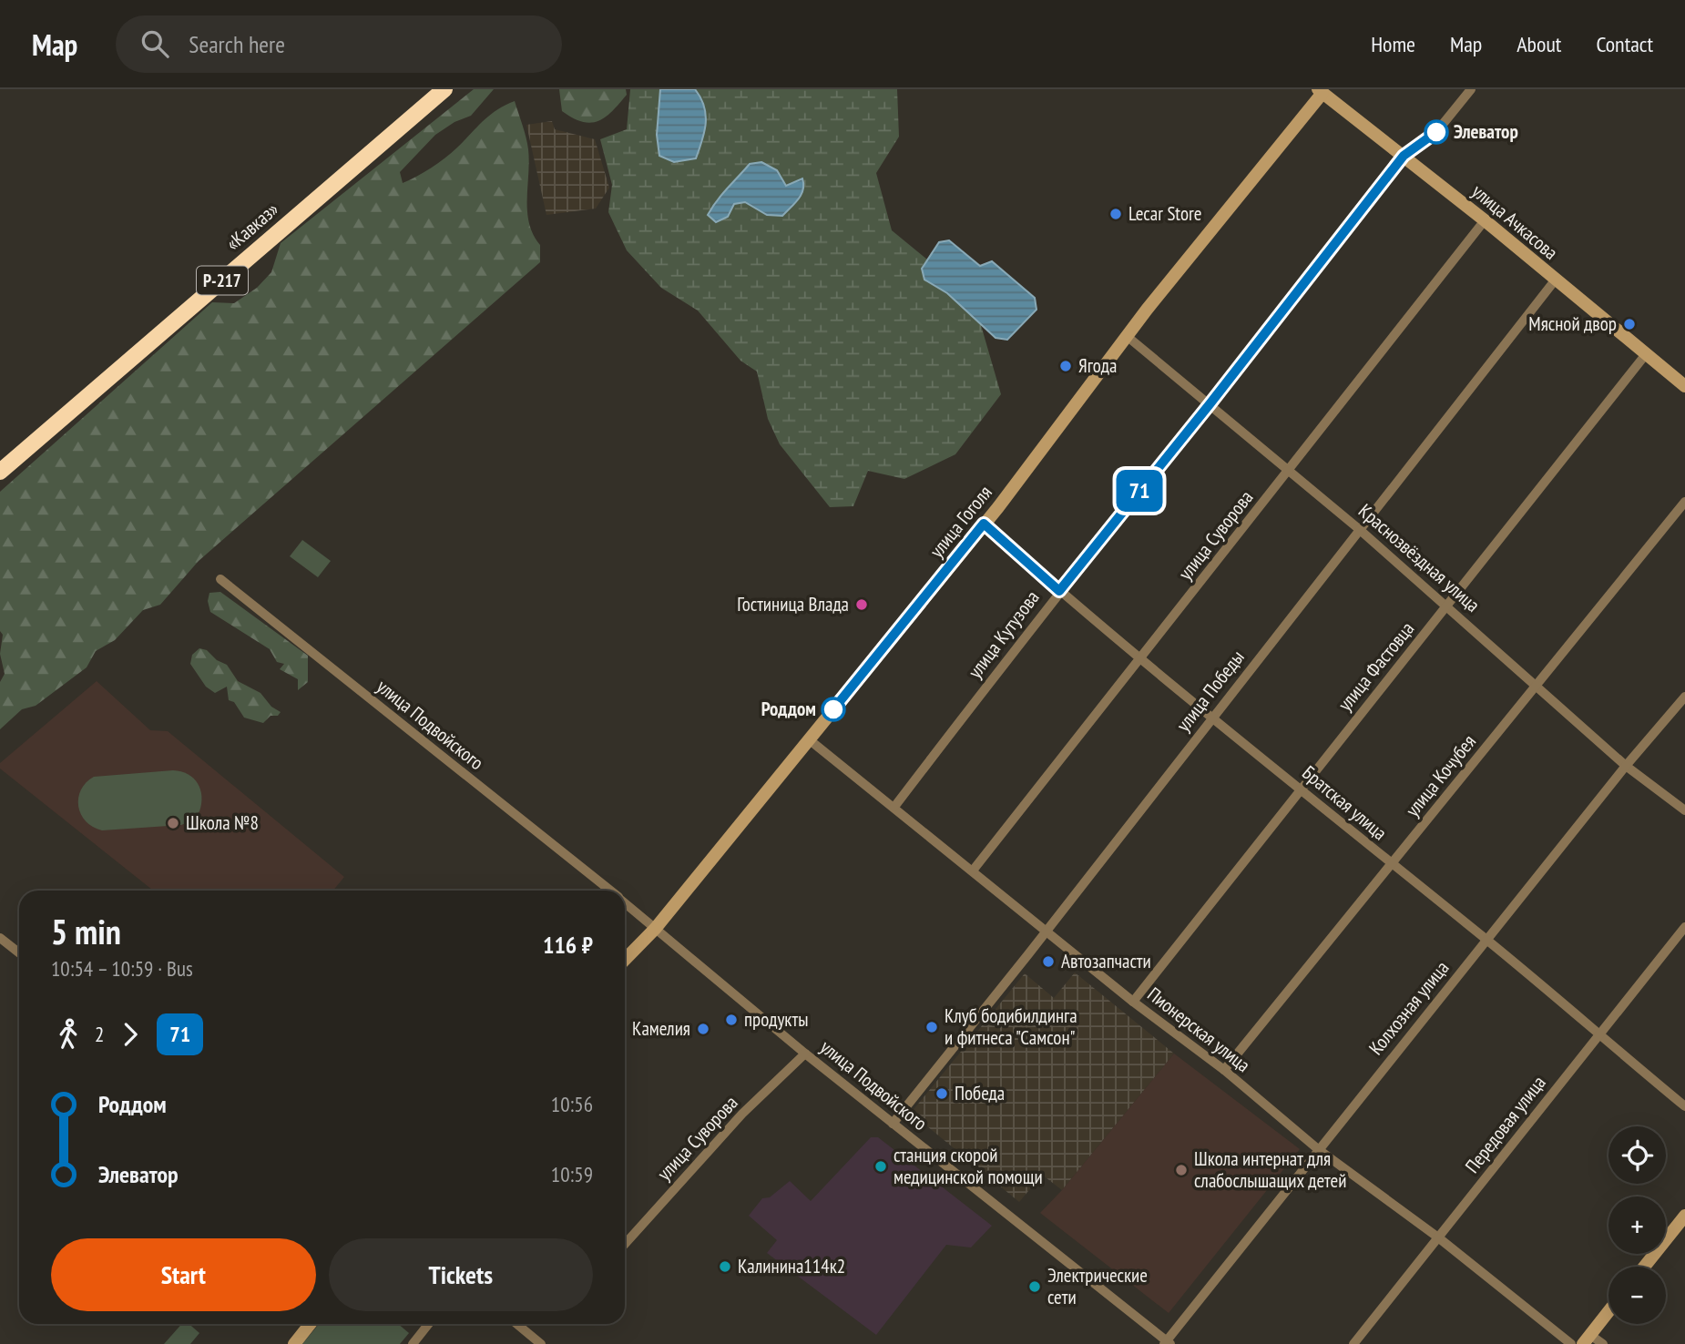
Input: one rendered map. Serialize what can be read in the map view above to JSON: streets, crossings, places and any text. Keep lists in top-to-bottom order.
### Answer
{
  "streets": {
    "highway": ["«Кавказ»", "Р-217"],
    "main road": ["улица Ачкасова", "улица Гоголя"],
    "street": [
      "улица Суворова",
      "Краснозвёздная улица",
      "улица Кутузова",
      "улица Фастовца",
      "улица Победы",
      "улица Подвойского",
      "улица Кочубея",
      "Братская улица",
      "Колхозная улица",
      "Пионерская улица",
      "Передовая улица"
    ]
  },
  "crossings": [
    ["улица Ачкасова", "улица Гоголя"],
    ["улица Ачкасова", "улица Суворова"],
    ["улица Ачкасова", "улица Кутузова"],
    ["улица Ачкасова", "улица Фастовца"],
    ["улица Ачкасова", "улица Победы"],
    ["улица Гоголя", "Краснозвёздная улица"],
    ["улица Гоголя", "улица Подвойского"],
    ["улица Гоголя", "Братская улица"],
    ["улица Гоголя", "Пионерская улица"],
    ["улица Суворова", "Краснозвёздная улица"],
    ["улица Суворова", "улица Подвойского"],
    ["улица Суворова", "Братская улица"],
    ["улица Суворова", "Пионерская улица"],
    ["Краснозвёздная улица", "улица Кутузова"],
    ["Краснозвёздная улица", "улица Фастовца"],
    ["Краснозвёздная улица", "улица Победы"],
    ["Краснозвёздная улица", "улица Кочубея"],
    ["Краснозвёздная улица", "Колхозная улица"],
    ["улица Кутузова", "Братская улица"],
    ["улица Кутузова", "Пионерская улица"],
    ["улица Фастовца", "Братская улица"],
    ["улица Фастовца", "Пионерская улица"],
    ["улица Победы", "улица Подвойского"],
    ["улица Победы", "Братская улица"],
    ["улица Победы", "Пионерская улица"],
    ["улица Подвойского", "Колхозная улица"],
    ["улица Кочубея", "Братская улица"],
    ["улица Кочубея", "Пионерская улица"],
    ["Братская улица", "Колхозная улица"],
    ["Братская улица", "Передовая улица"],
    ["Колхозная улица", "Пионерская улица"],
    ["Пионерская улица", "Передовая улица"]
  ],
  "places": [
    "Элеватор",
    "Lecar Store",
    "Мясной двор",
    "Ягода",
    "Гостиница Влада",
    "Роддом",
    "Школа №8",
    "Автозапчасти",
    "продукты",
    "Клуб бодибилдинга и фитнеса \"Самсон\"",
    "Камелия",
    "Победа",
    "станция скорой медицинской помощи",
    "Школа интернат для слабослышащих детей",
    "Калинина114к2",
    "Электрические сети"
  ],
  "lines": ["bus line 71"],
  "page": {
    "header": "Map",
    "search": "Search here",
    "nav": [
      "Home",
      "Map",
      "About",
      "Contact"
    ],
    "on_map": "71",
    "heading": ["5 min", "10:54 – 10:59 · Bus", "116 ₽"],
    "legs": ["2", "71"],
    "list": [
      {
        "name": "Роддом",
        "value": "10:56"
      },
      {
        "name": "Элеватор",
        "value": "10:59"
      }
    ],
    "map_buttons": ["+", "−"],
    "buttons": ["Start", "Tickets"]
  }
}
